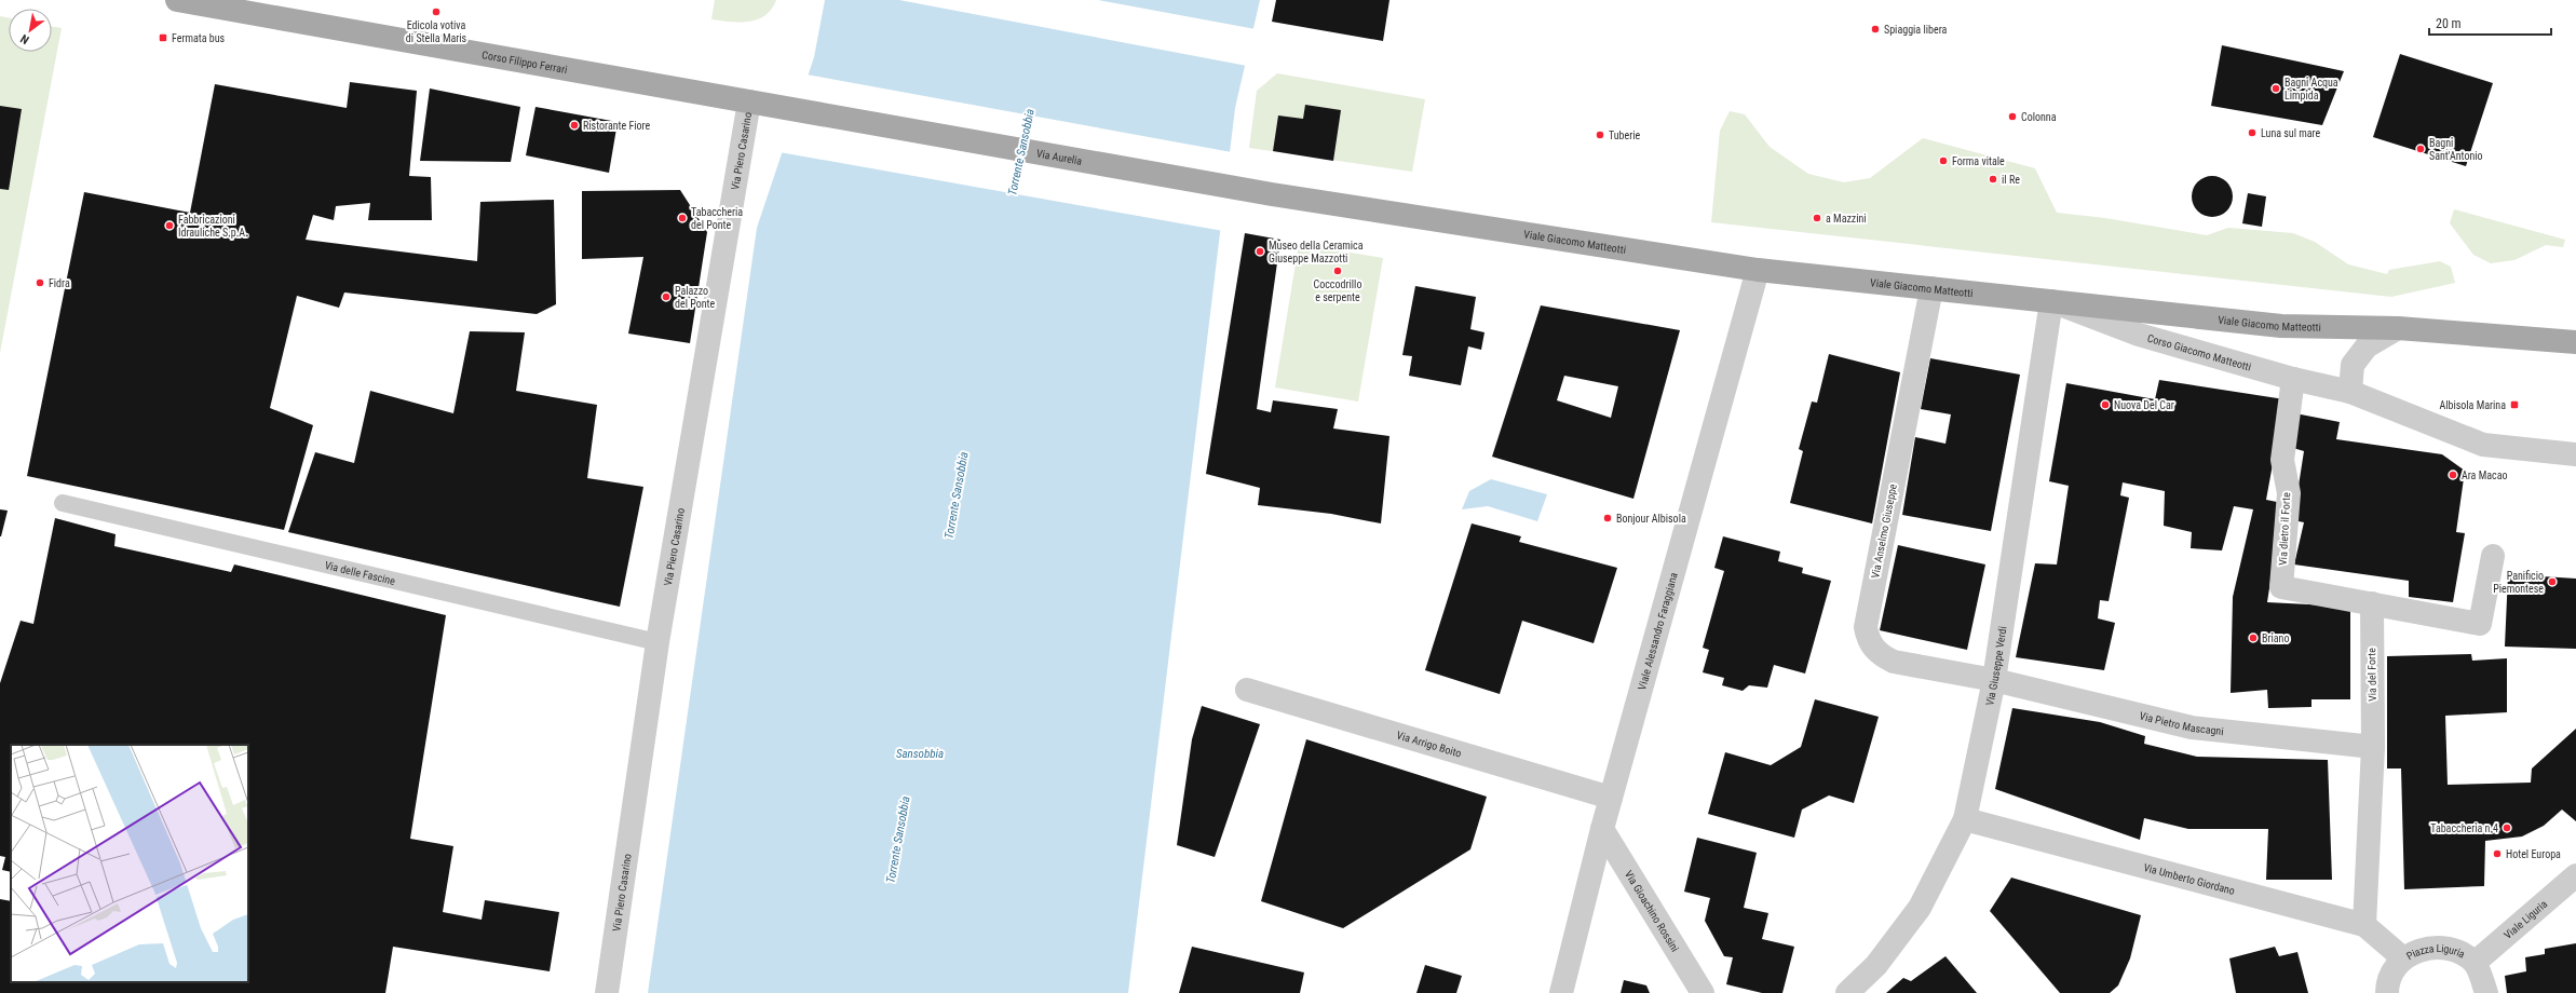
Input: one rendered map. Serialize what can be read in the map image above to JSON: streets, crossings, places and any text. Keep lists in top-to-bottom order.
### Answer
{
  "streets": {
    "main road": ["Corso Filippo Ferrari", "Via Aurelia", "Viale Giacomo Matteotti"],
    "street": [
      "Via Piero Casarino",
      "Corso Giacomo Matteotti",
      "Via dietro il Forte",
      "Via Anselmo Giuseppe",
      "Viale Alessandro Faraggiana",
      "Via Giuseppe Verdi",
      "Via del Forte",
      "Via Pietro Mascagni",
      "Via Arrigo Boito",
      "Via Umberto Giordano",
      "Via Gioachino Rossini",
      "Viale Liguria",
      "Piazza Liguria"
    ],
    "lane": ["Via delle Fascine"]
  },
  "crossings": [
    ["Corso Filippo Ferrari", "Via Piero Casarino"],
    ["Corso Filippo Ferrari", "Via Aurelia"],
    ["Via Piero Casarino", "Via Aurelia"],
    ["Via Piero Casarino", "Via delle Fascine"],
    ["Via Aurelia", "Viale Giacomo Matteotti"],
    ["Viale Giacomo Matteotti", "Corso Giacomo Matteotti"],
    ["Viale Giacomo Matteotti", "Via Anselmo Giuseppe"],
    ["Viale Giacomo Matteotti", "Viale Alessandro Faraggiana"],
    ["Viale Giacomo Matteotti", "Via Giuseppe Verdi"],
    ["Corso Giacomo Matteotti", "Via dietro il Forte"],
    ["Corso Giacomo Matteotti", "Via Giuseppe Verdi"],
    ["Via dietro il Forte", "Via del Forte"],
    ["Via Anselmo Giuseppe", "Via Giuseppe Verdi"],
    ["Via Anselmo Giuseppe", "Via Pietro Mascagni"],
    ["Viale Alessandro Faraggiana", "Via Arrigo Boito"],
    ["Viale Alessandro Faraggiana", "Via Gioachino Rossini"],
    ["Via Giuseppe Verdi", "Via Pietro Mascagni"],
    ["Via Giuseppe Verdi", "Via Umberto Giordano"],
    ["Via del Forte", "Via Pietro Mascagni"],
    ["Via del Forte", "Via Umberto Giordano"],
    ["Via Umberto Giordano", "Piazza Liguria"],
    ["Viale Liguria", "Piazza Liguria"]
  ],
  "water": ["Torrente Sansobbia", "Sansobbia"],
  "places": {
    "other": [
      "Edicola votiva di Stella Maris",
      "Spiaggia libera",
      "Bagni Acqua Limpida",
      "Colonna",
      "Ristorante Fiore",
      "Luna sul mare",
      "Tuberie",
      "Bagni Sant'Antonio",
      "Forma vitale",
      "il Re",
      "Tabaccheria del Ponte",
      "a Mazzini",
      "Fabbricazioni Idrauliche S.p.A.",
      "Museo della Ceramica Giuseppe Mazzotti",
      "Coccodrillo e serpente",
      "Fidra",
      "Palazzo del Ponte",
      "Nuova Del Car",
      "Ara Macao",
      "Bonjour Albisola",
      "Panificio Piemontese",
      "Briano",
      "Tabaccheria n.4",
      "Hotel Europa"
    ],
    "transit": ["Fermata bus", "Albisola Marina"]
  },
  "scale_bar": "20 m",
  "north": "bottom left"
}
